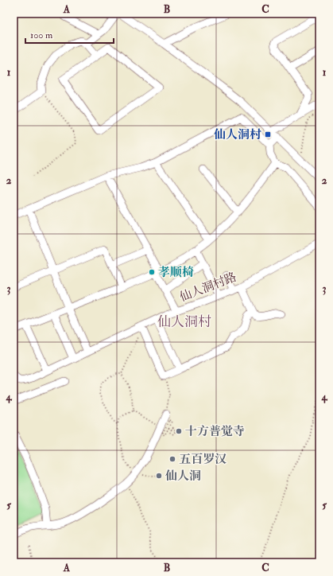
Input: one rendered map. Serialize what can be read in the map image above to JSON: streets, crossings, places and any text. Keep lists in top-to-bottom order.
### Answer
{
  "streets": {
    "street": ["仙人洞村路"]
  },
  "districts": ["仙人洞村"],
  "places": {
    "transit": ["仙人洞村"],
    "other": [
      "孝顺椅",
      "十方普觉寺",
      "五百罗汉",
      "仙人洞"
    ]
  },
  "scale_bar": "100 m",
  "grid": {
    "columns": ["A", "B", "C"],
    "rows": [
      "1",
      "2",
      "3",
      "4",
      "5"
    ]
  }
}
